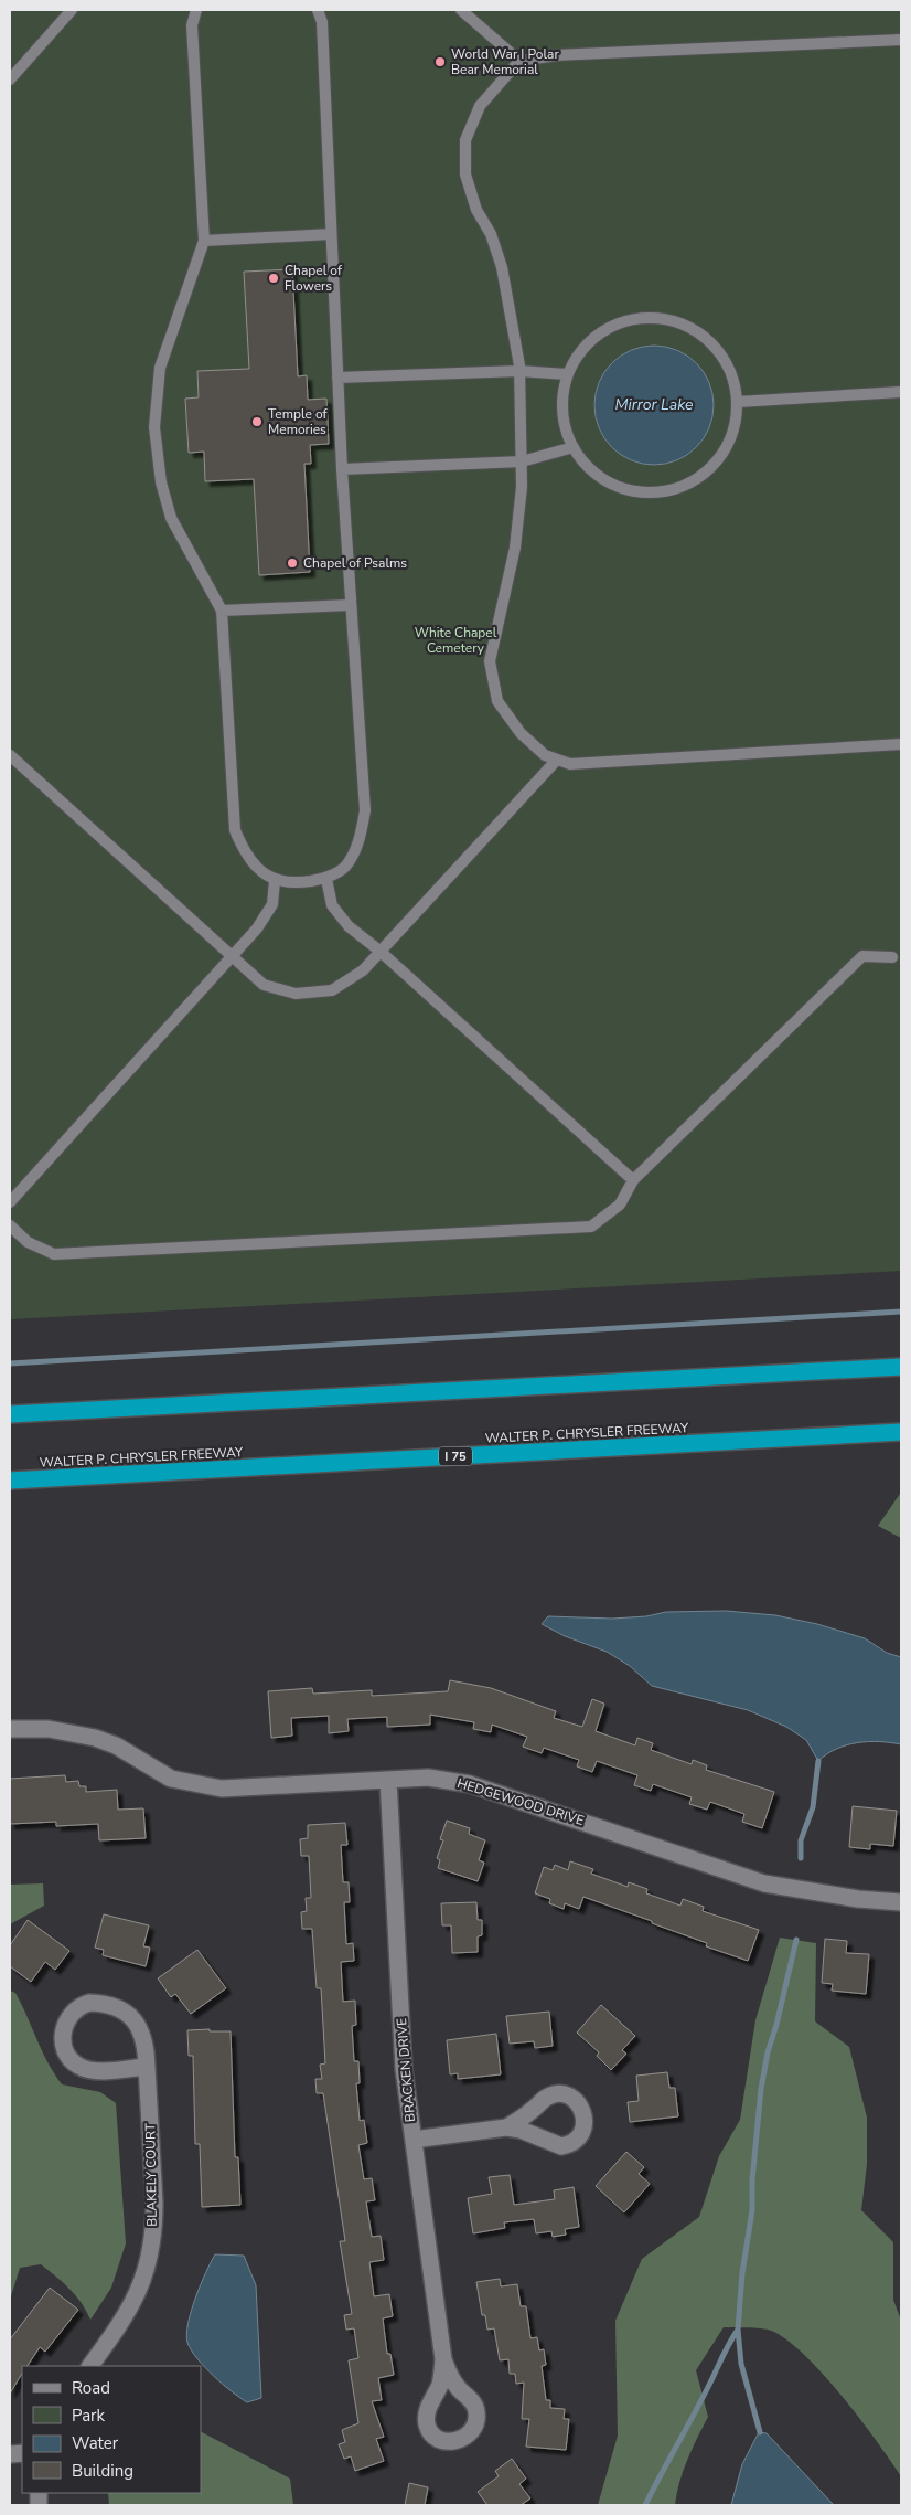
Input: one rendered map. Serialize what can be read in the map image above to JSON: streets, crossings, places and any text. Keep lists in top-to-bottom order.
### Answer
{
  "streets": {
    "highway": ["WALTER P. CHRYSLER FREEWAY", "I 75"],
    "street": ["HEDGEWOOD DRIVE", "BRACKEN DRIVE", "BLAKELY COURT"]
  },
  "crossings": [
    ["HEDGEWOOD DRIVE", "BRACKEN DRIVE"]
  ],
  "water": ["Mirror Lake"],
  "parks": ["White Chapel Cemetery"],
  "places": [
    "World War I Polar Bear Memorial",
    "Chapel of Flowers",
    "Temple of Memories",
    "Chapel of Psalms"
  ],
  "legend": [
    "Road",
    "Park",
    "Water",
    "Building"
  ]
}
